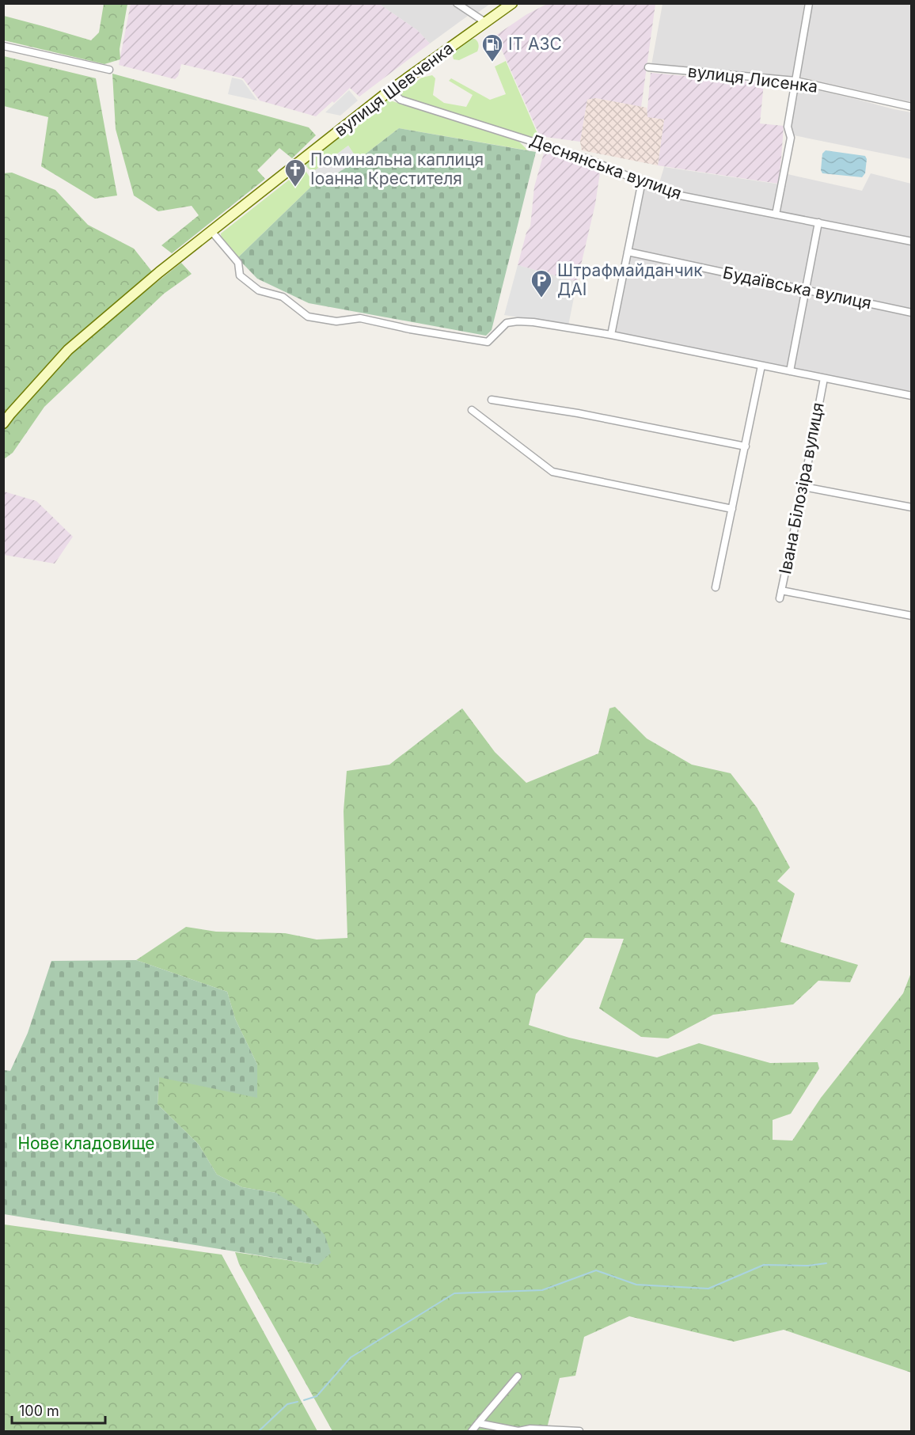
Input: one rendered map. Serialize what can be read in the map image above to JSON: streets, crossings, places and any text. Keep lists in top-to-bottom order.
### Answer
{
  "streets": {
    "street": [
      "вулиця Лисенка",
      "вулиця Шевченка",
      "Деснянська вулиця",
      "Будаївська вулиця",
      "Івана Білозіра вулиця"
    ]
  },
  "crossings": [
    ["вулиця Шевченка", "Деснянська вулиця"]
  ],
  "parks": ["Нове кладовище"],
  "places": {
    "fuel station": ["ІТ АЗС"],
    "church": ["Поминальна каплиця Іоанна Крестителя"],
    "parking": ["Штрафмайданчик ДАІ"]
  },
  "scale_bar": "100 m"
}
